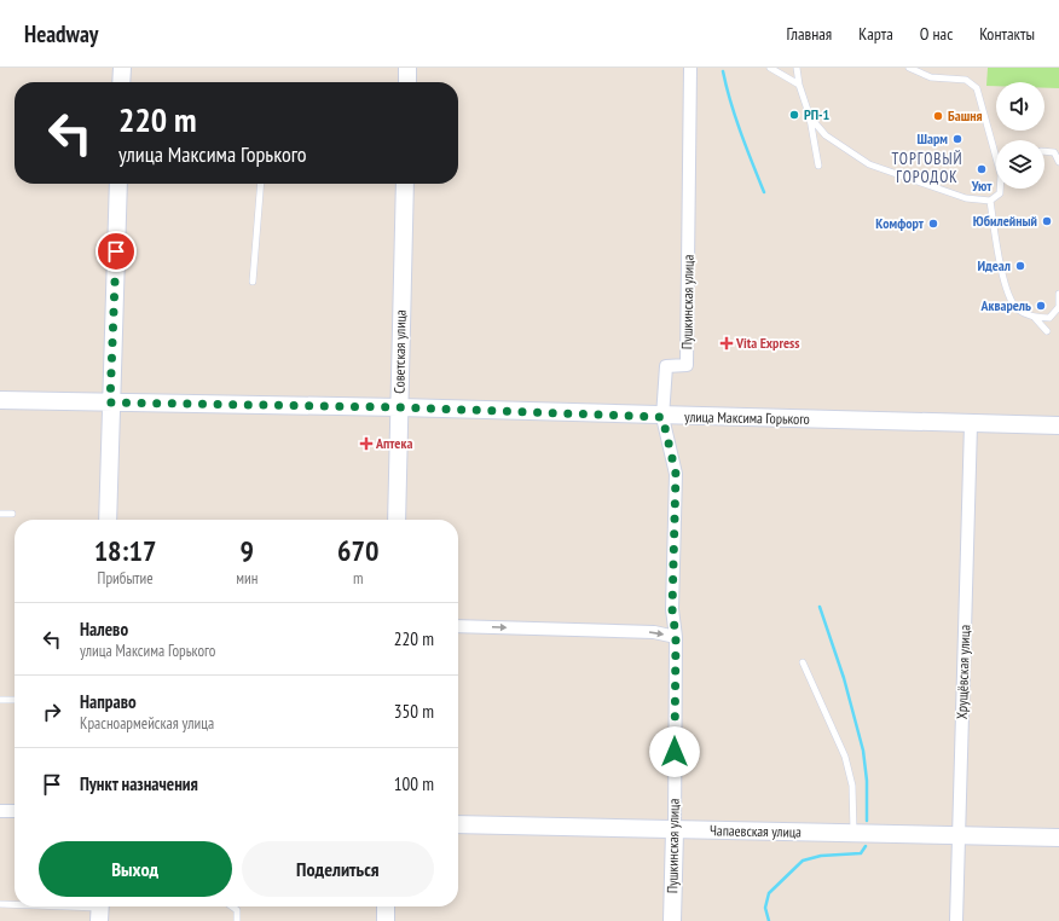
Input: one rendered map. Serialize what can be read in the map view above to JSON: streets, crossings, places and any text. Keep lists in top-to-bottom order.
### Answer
{
  "streets": {
    "main road": [
      "Пушкинская улица",
      "Советская улица",
      "улица Максима Горького",
      "Чапаевская улица"
    ],
    "street": ["Хрущёвская улица"]
  },
  "crossings": [
    ["Пушкинская улица", "улица Максима Горького"],
    ["Пушкинская улица", "Чапаевская улица"],
    ["Советская улица", "улица Максима Горького"],
    ["улица Максима Горького", "Хрущёвская улица"],
    ["Хрущёвская улица", "Чапаевская улица"]
  ],
  "districts": ["ТОРГОВЫЙ ГОРОДОК"],
  "places": {
    "other": [
      "РП-1",
      "Башня",
      "Шарм",
      "Уют",
      "Юбилейный",
      "Комфорт",
      "Идеал",
      "Акварель"
    ],
    "health": ["Vita Express", "Аптека"]
  },
  "page": {
    "header": "Headway",
    "nav": [
      "Главная",
      "Карта",
      "О нас",
      "Контакты"
    ],
    "turn": ["220 m", "улица Максима Горького"],
    "eta": [
      "18:17",
      "Прибытие",
      "9",
      "мин",
      "670",
      "m"
    ],
    "list": [
      {
        "name": "Налево",
        "note": "улица Максима Горького",
        "value": "220 m"
      },
      {
        "name": "Направо",
        "note": "Красноармейская улица",
        "value": "350 m"
      },
      {
        "name": "Пункт назначения",
        "value": "100 m"
      }
    ],
    "buttons": ["Выход", "Поделиться"]
  }
}
